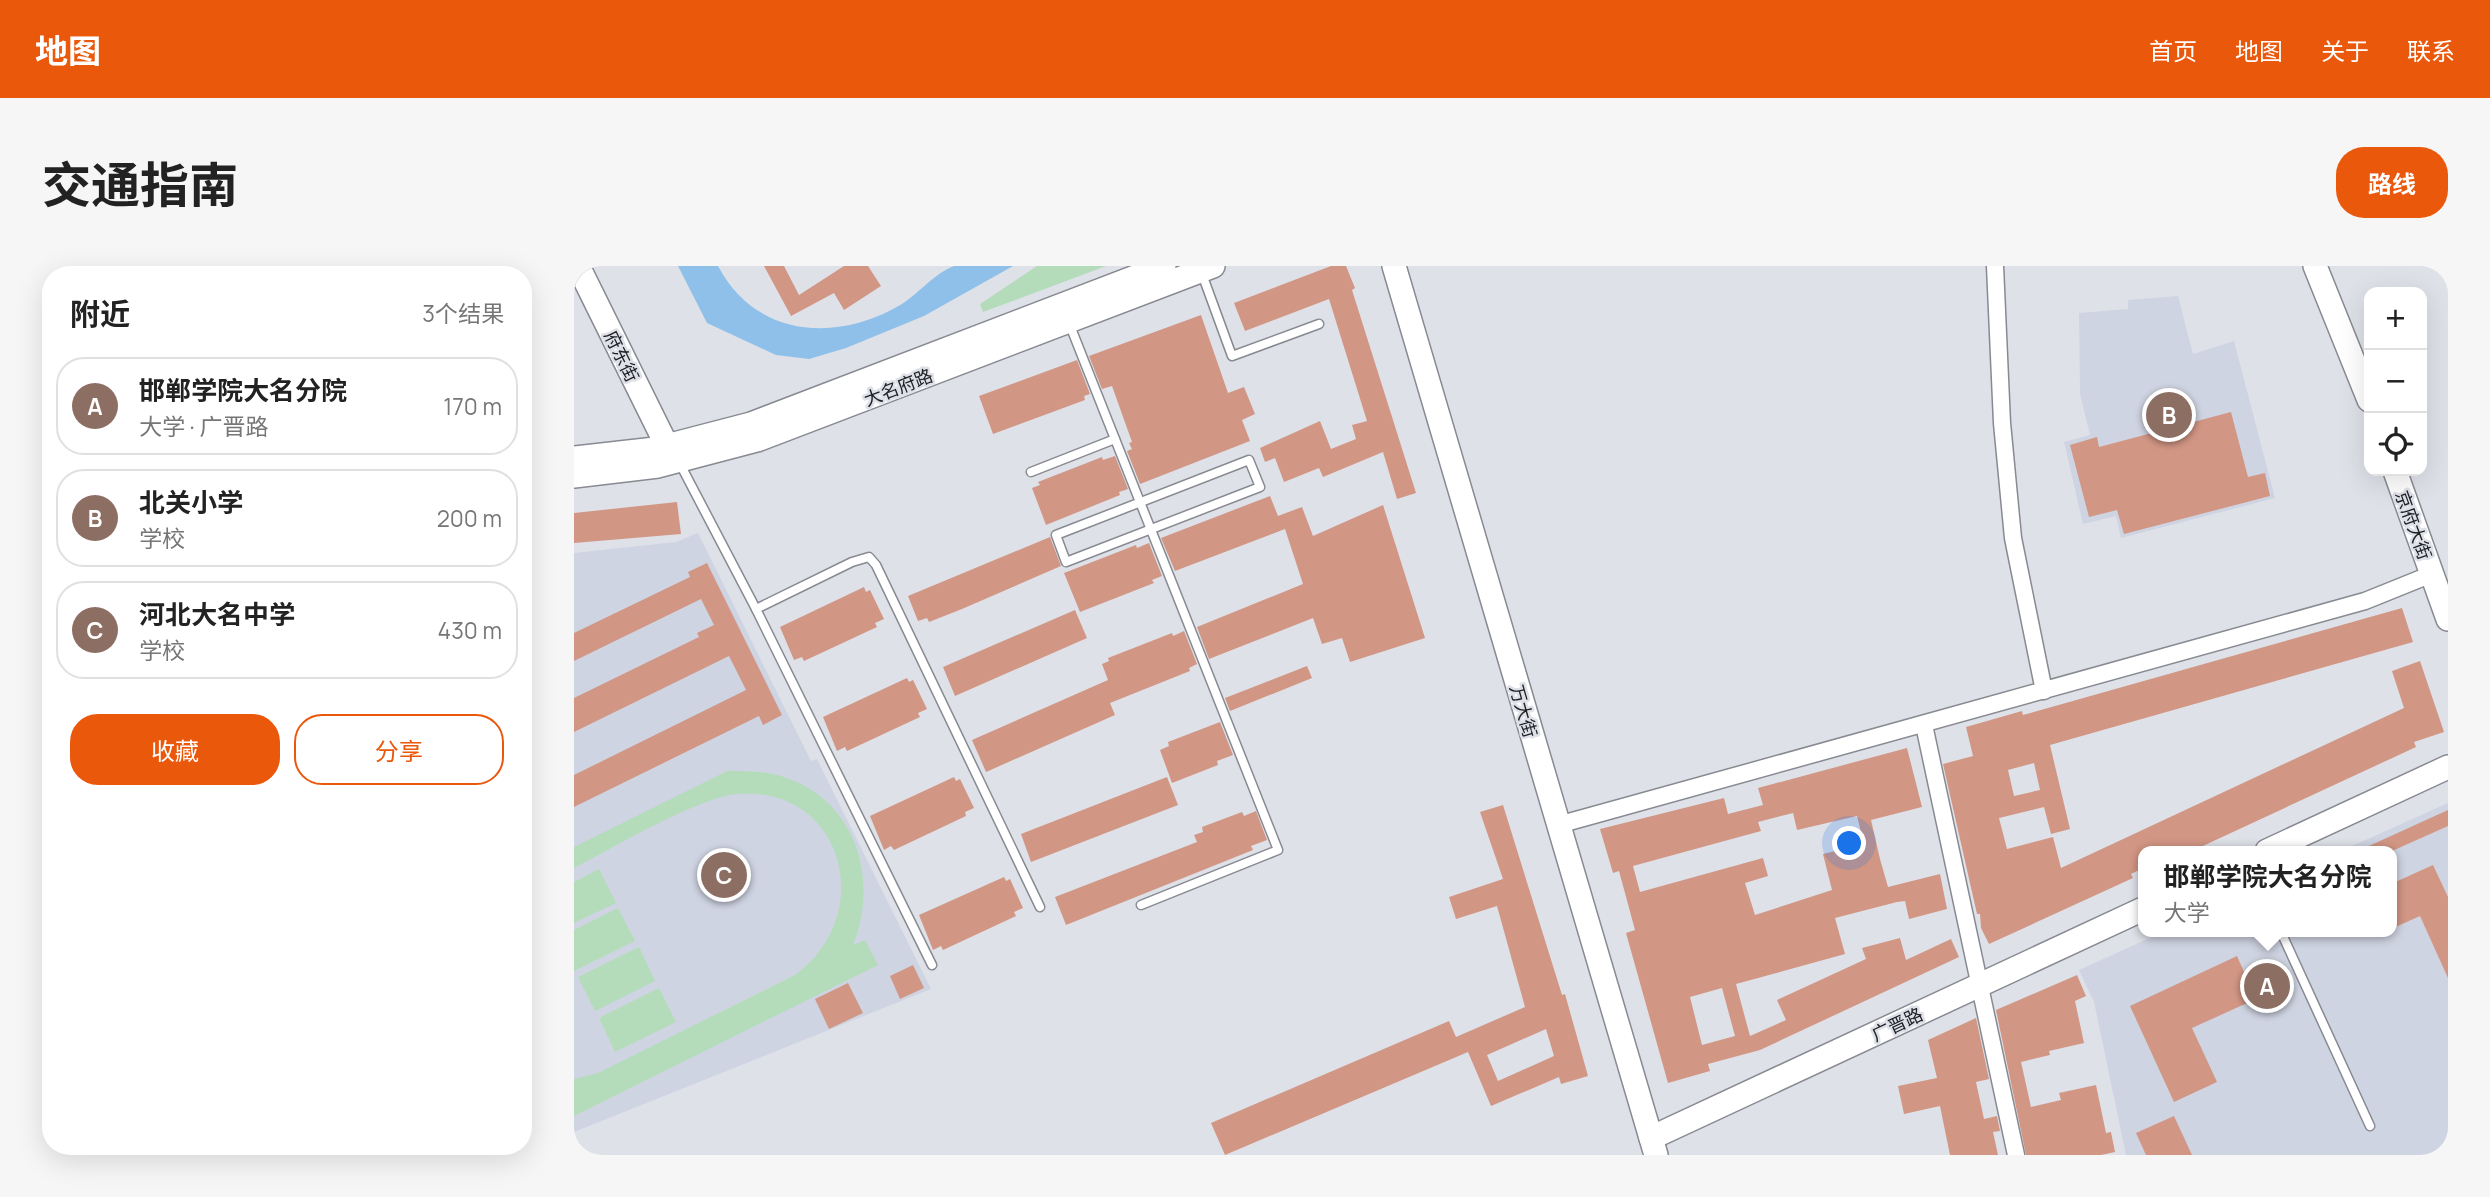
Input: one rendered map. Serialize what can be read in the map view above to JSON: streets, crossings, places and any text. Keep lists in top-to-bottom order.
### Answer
{
  "streets": {
    "street": [
      "府东街",
      "大名府路",
      "京府大街",
      "万大街",
      "广晋路"
    ]
  },
  "crossings": [
    ["府东街", "大名府路"],
    ["万大街", "广晋路"]
  ],
  "page": {
    "header": "地图",
    "nav": [
      "首页",
      "地图",
      "关于",
      "联系"
    ],
    "title": "交通指南",
    "buttons": [
      "路线",
      ["收藏", "分享"]
    ],
    "heading": ["附近", "3个结果"],
    "map_buttons": ["+", "−"],
    "list": [
      {
        "mark": "A",
        "name": "邯郸学院大名分院",
        "note": "大学 · 广晋路",
        "value": "170 m"
      },
      {
        "mark": "B",
        "name": "北关小学",
        "note": "学校",
        "value": "200 m"
      },
      {
        "mark": "C",
        "name": "河北大名中学",
        "note": "学校",
        "value": "430 m"
      }
    ],
    "pins": ["B", "C", "A"],
    "popup": ["邯郸学院大名分院", "大学"]
  }
}
